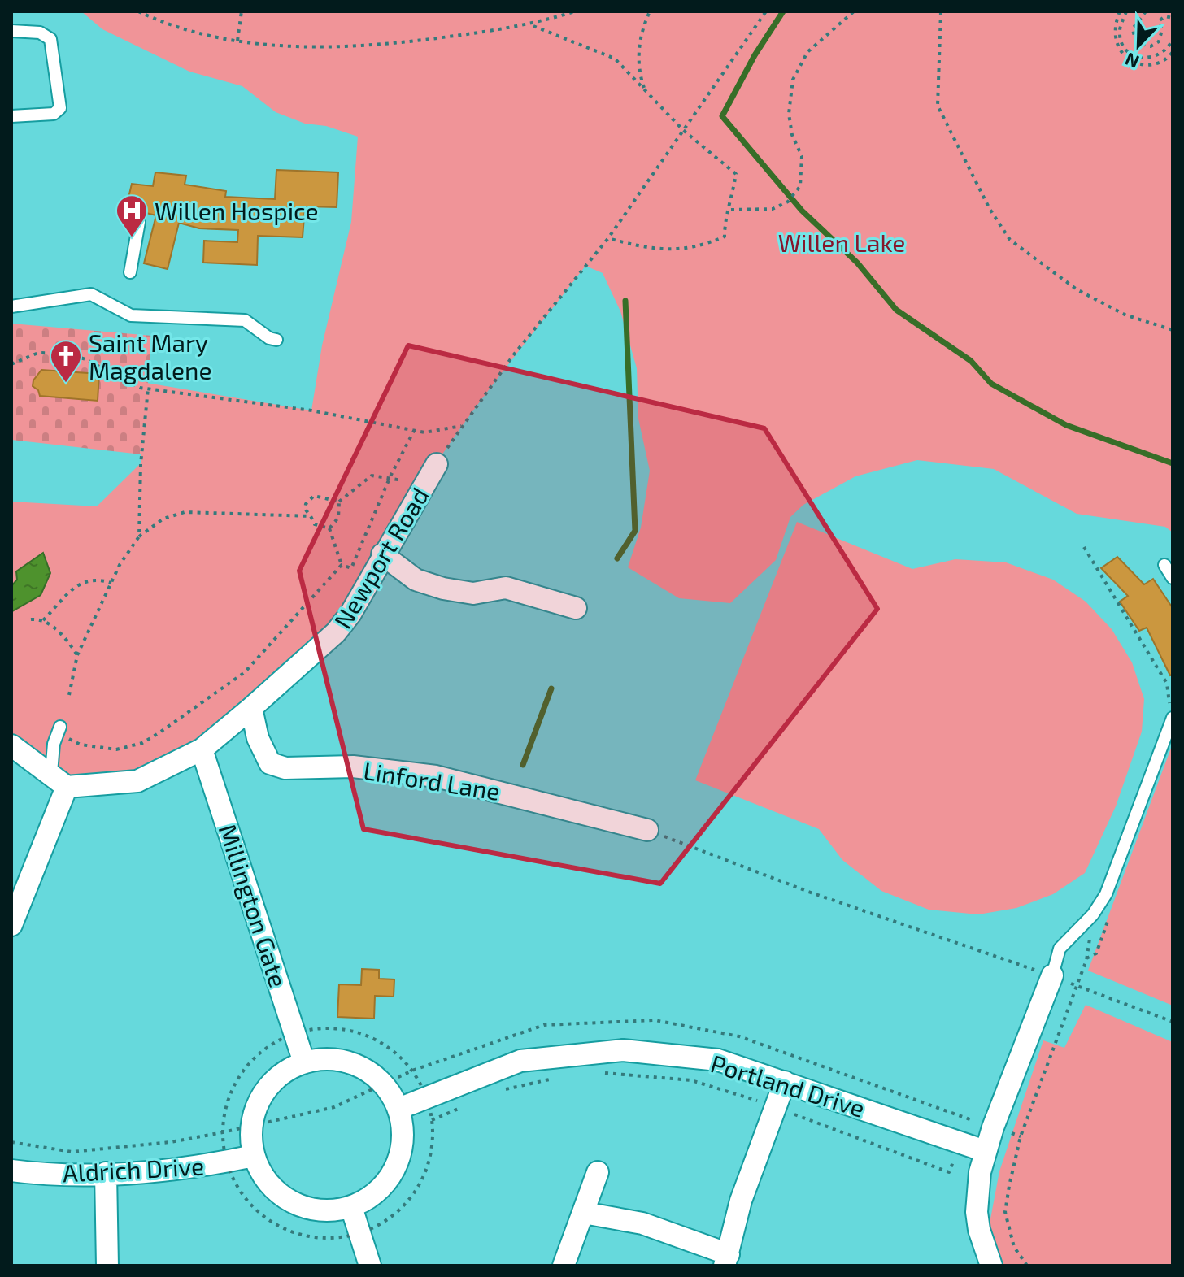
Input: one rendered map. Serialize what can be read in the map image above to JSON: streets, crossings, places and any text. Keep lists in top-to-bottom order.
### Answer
{
  "streets": {
    "street": [
      "Newport Road",
      "Linford Lane",
      "Millington Gate",
      "Portland Drive",
      "Aldrich Drive"
    ]
  },
  "crossings": [
    ["Newport Road", "Linford Lane"],
    ["Newport Road", "Millington Gate"]
  ],
  "parks": ["Willen Lake"],
  "places": {
    "hospital": ["Willen Hospice"],
    "church": ["Saint Mary Magdalene"]
  },
  "north": "bottom left"
}
